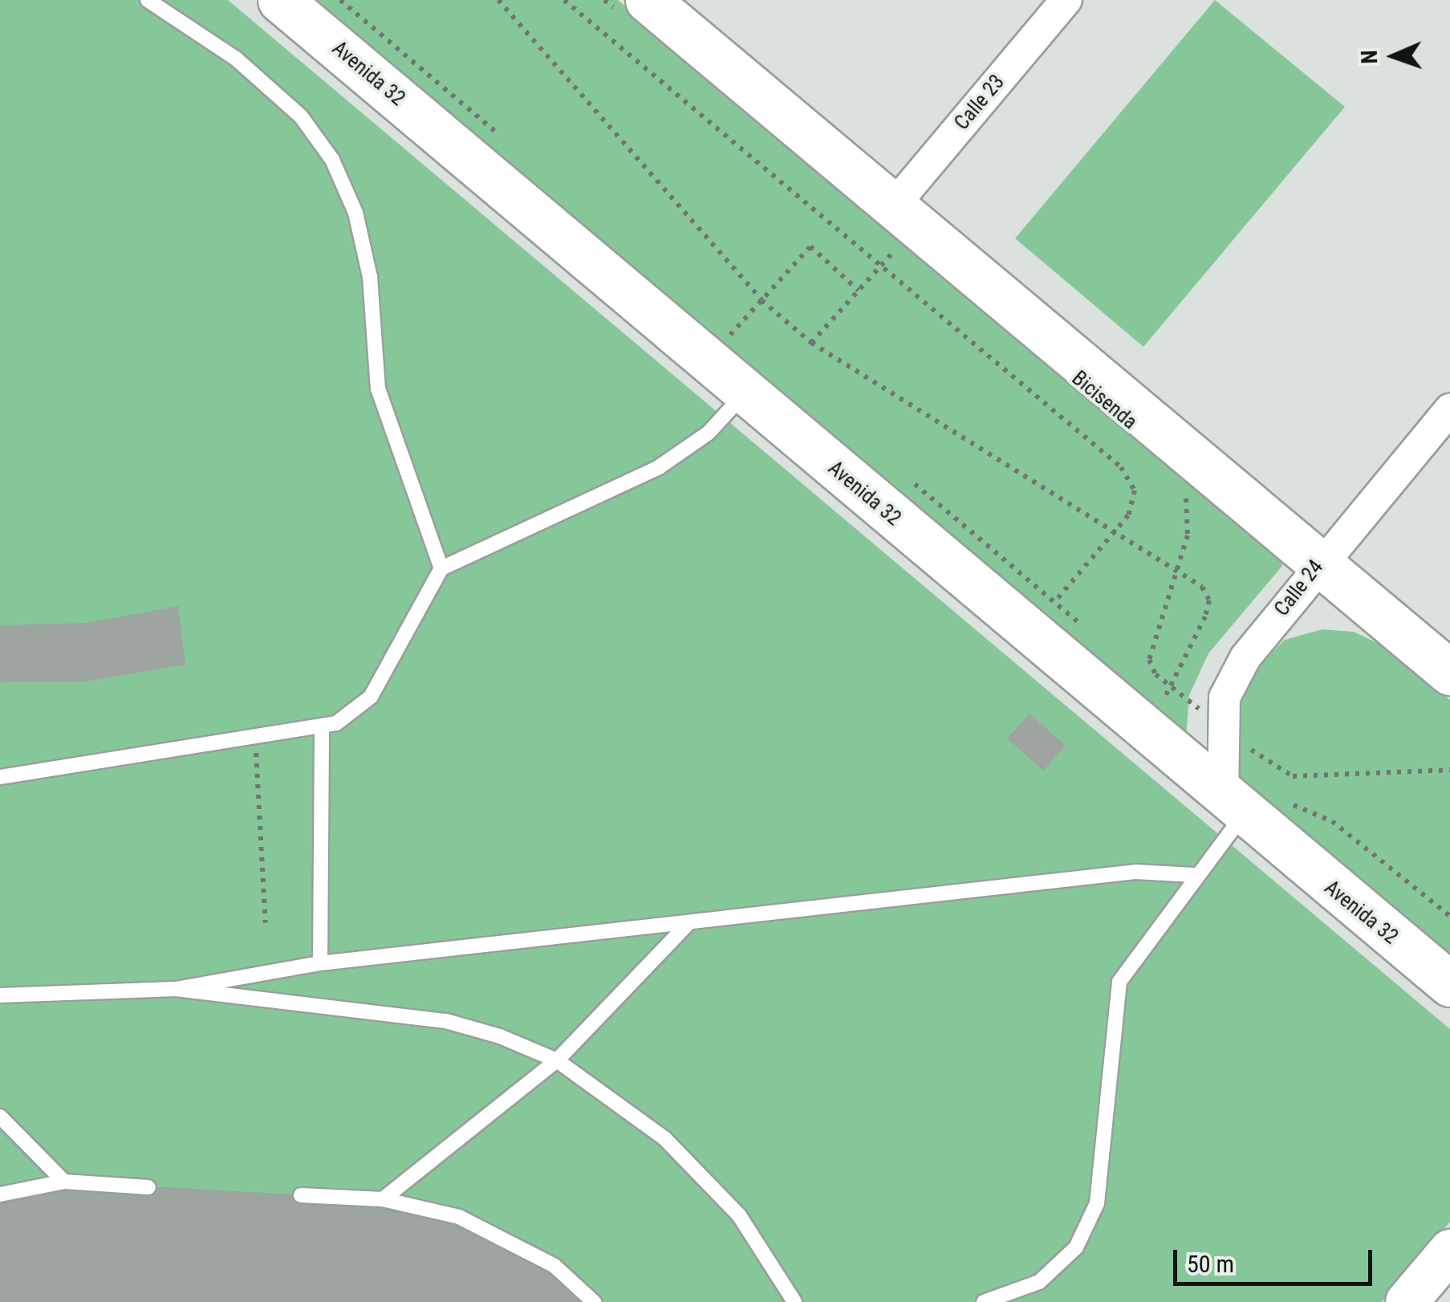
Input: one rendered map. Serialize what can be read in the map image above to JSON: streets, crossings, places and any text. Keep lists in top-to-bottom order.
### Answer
{
  "streets": {
    "highway": ["Avenida 32"],
    "street": ["Calle 23", "Calle 24"]
  },
  "crossings": [
    ["Avenida 32", "Calle 24"]
  ],
  "scale_bar": "50 m",
  "north": "left"
}
